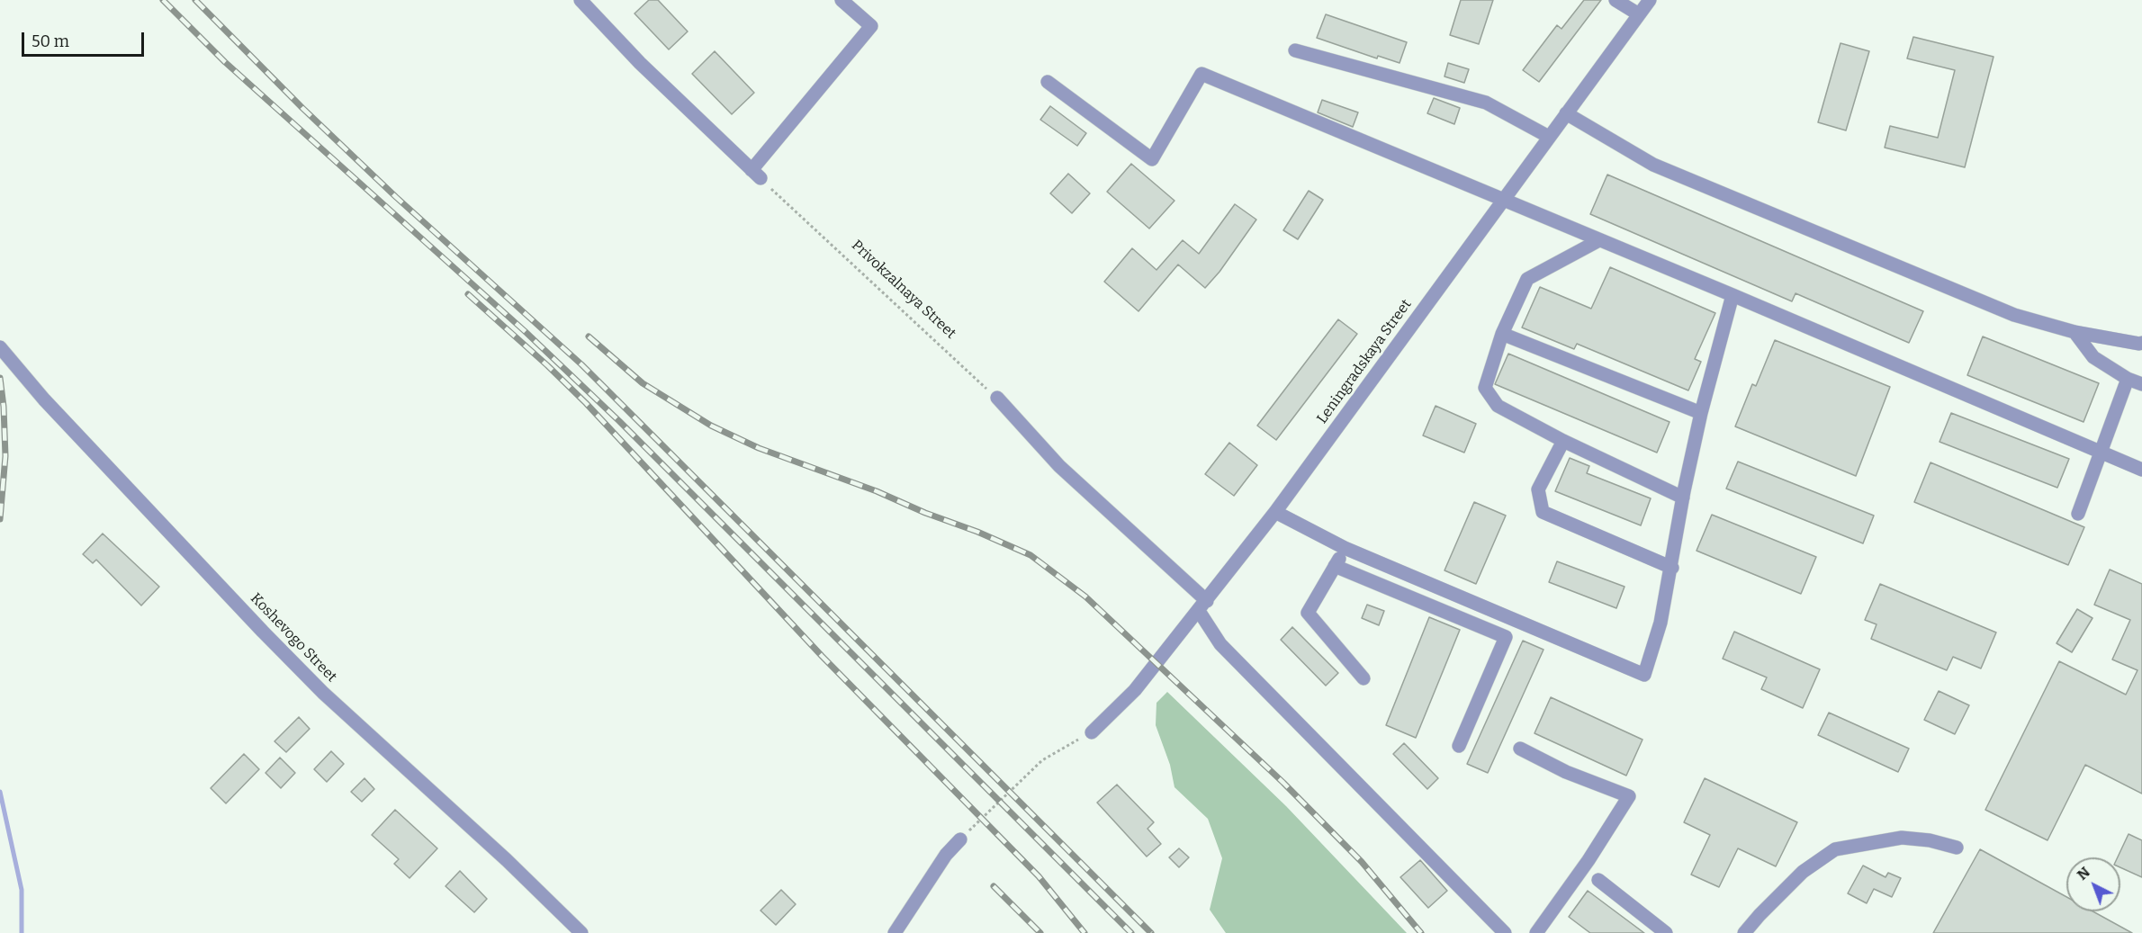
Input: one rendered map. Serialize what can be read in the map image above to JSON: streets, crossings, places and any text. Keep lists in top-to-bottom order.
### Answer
{
  "streets": {
    "street": ["Leningradskaya Street", "Koshevogo Street"],
    "path": ["Privokzalnaya Street"]
  },
  "scale_bar": "50 m",
  "north": "top left"
}
